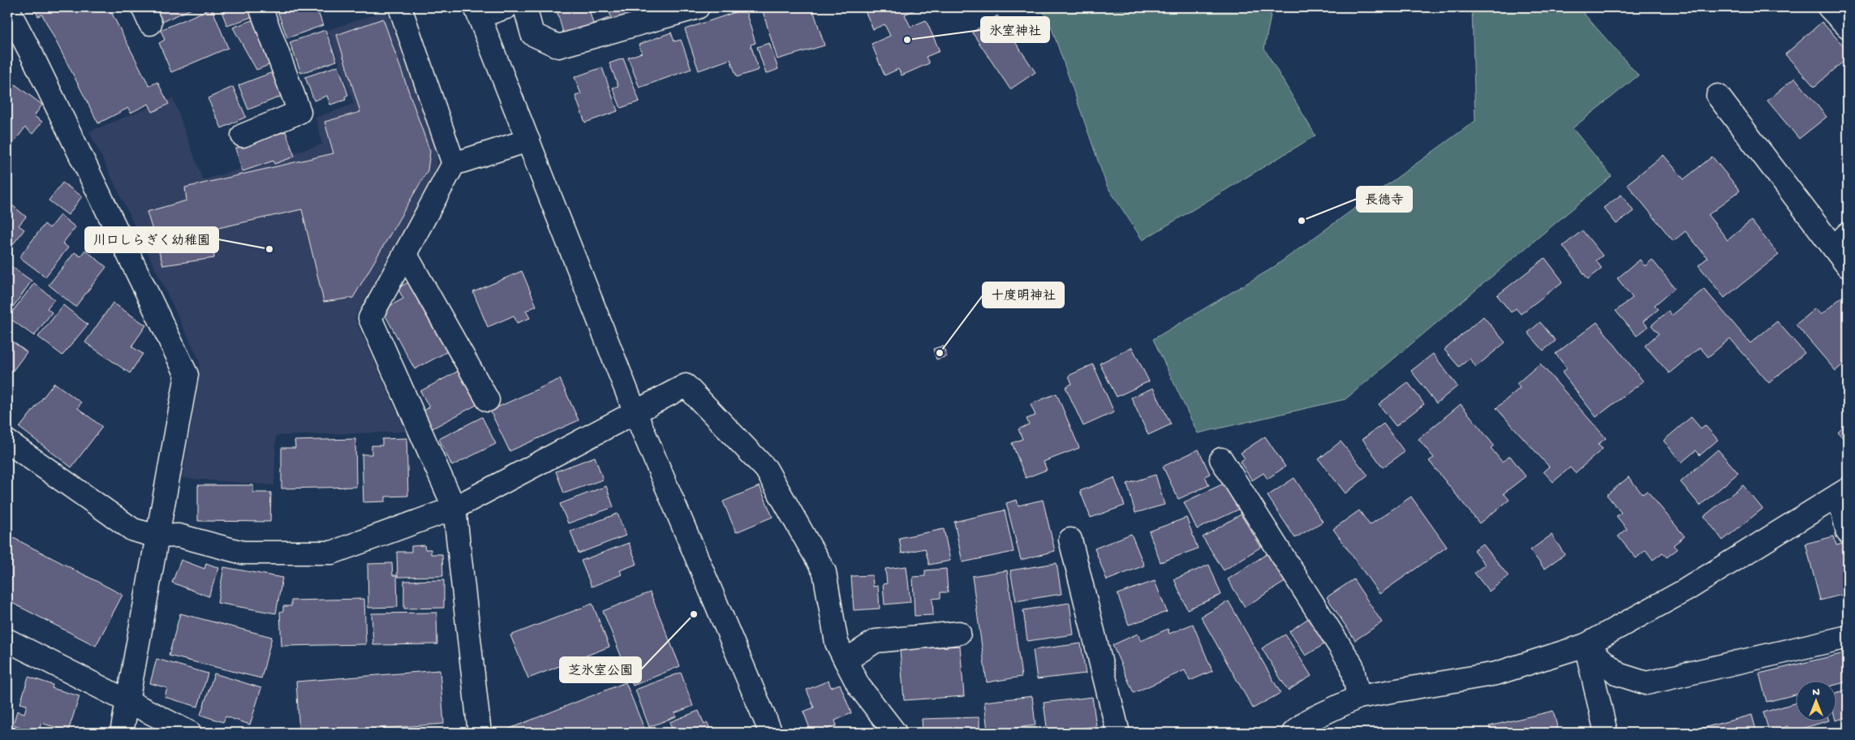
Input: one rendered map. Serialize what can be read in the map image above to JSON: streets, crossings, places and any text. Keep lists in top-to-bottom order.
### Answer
{
  "places": [
    "氷室神社",
    "長徳寺",
    "川口しらぎく幼稚園",
    "十度明神社",
    "芝氷室公園"
  ],
  "north": "top"
}
